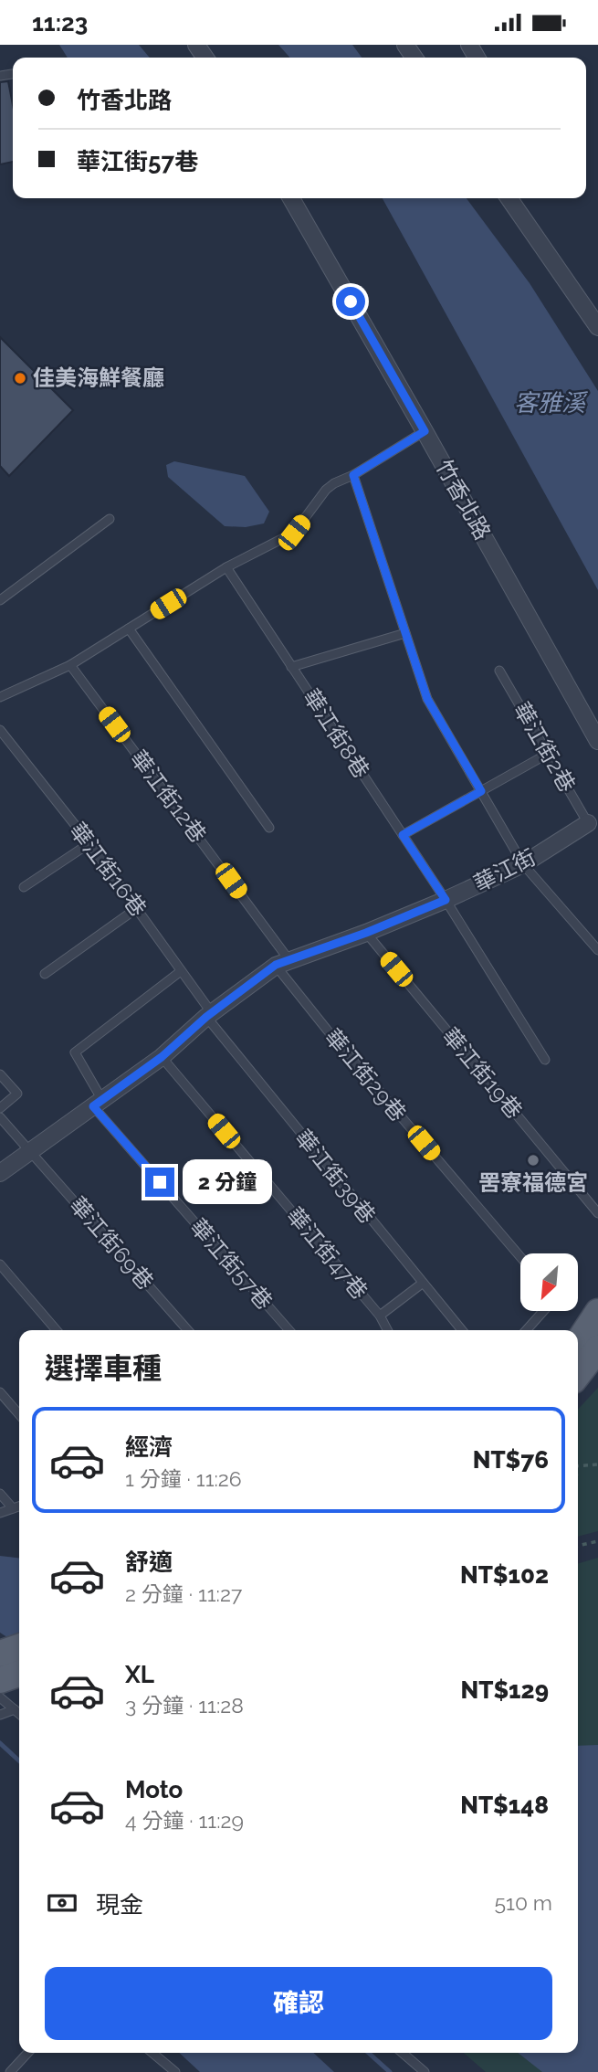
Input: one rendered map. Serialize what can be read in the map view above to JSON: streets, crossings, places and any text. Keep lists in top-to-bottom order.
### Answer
{
  "streets": {
    "street": ["竹香北路", "華江街"],
    "lane": [
      "華江街8巷",
      "華江街2巷",
      "華江街12巷",
      "華江街16巷",
      "華江街19巷",
      "華江街29巷",
      "華江街39巷",
      "華江街69巷",
      "華江街47巷",
      "華江街57巷"
    ]
  },
  "crossings": [
    ["華江街8巷", "華江街"],
    ["華江街2巷", "華江街"],
    ["華江街12巷", "華江街"],
    ["華江街12巷", "華江街29巷"],
    ["華江街16巷", "華江街"],
    ["華江街16巷", "華江街39巷"],
    ["華江街16巷", "華江街57巷"],
    ["華江街", "華江街19巷"],
    ["華江街", "華江街29巷"],
    ["華江街", "華江街39巷"],
    ["華江街", "華江街69巷"],
    ["華江街", "華江街47巷"],
    ["華江街", "華江街57巷"]
  ],
  "water": ["客雅溪"],
  "places": ["佳美海鮮餐廳", "罟寮福德宮"],
  "north": "bottom left",
  "page": {
    "status": "11:23",
    "banner": ["竹香北路", "華江街57巷"],
    "bubble": "2 分鐘",
    "heading": "選擇車種",
    "list": [
      {
        "name": "經濟",
        "note": "1 分鐘 · 11:26",
        "value": "NT$76"
      },
      {
        "name": "舒適",
        "note": "2 分鐘 · 11:27",
        "value": "NT$102"
      },
      {
        "name": "XL",
        "note": "3 分鐘 · 11:28",
        "value": "NT$129"
      },
      {
        "name": "Moto",
        "note": "4 分鐘 · 11:29",
        "value": "NT$148"
      }
    ],
    "pay": ["現金", "510 m"],
    "buttons": "確認"
  }
}
